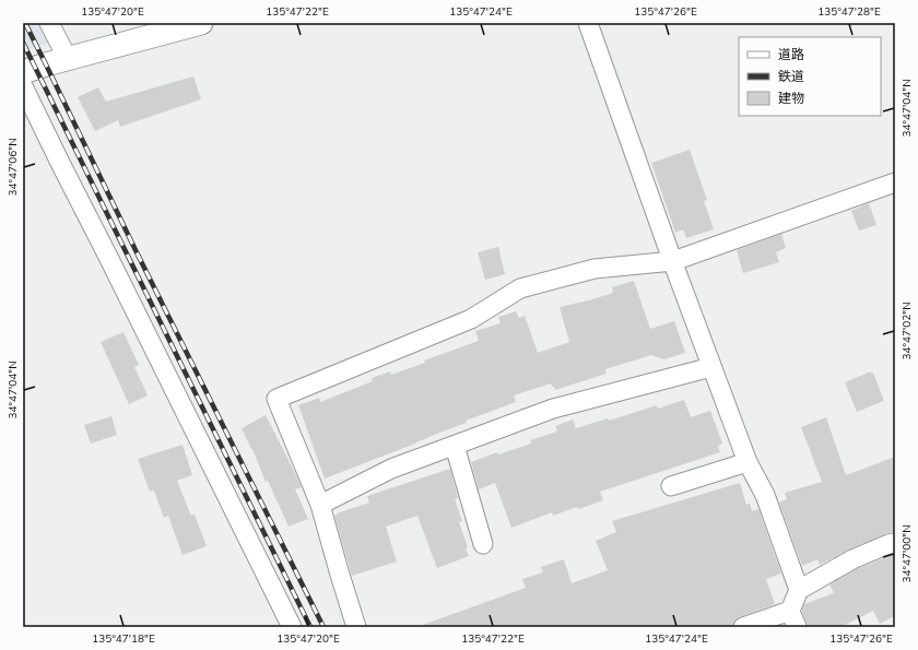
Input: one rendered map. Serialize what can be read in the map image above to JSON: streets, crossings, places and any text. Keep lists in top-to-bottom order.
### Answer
{
  "legend": ["道路", "鉄道", "建物"],
  "coordinates": [
    "135°47'20\"E",
    "135°47'22\"E",
    "135°47'24\"E",
    "135°47'26\"E",
    "135°47'28\"E",
    "34°47'04\"N",
    "34°47'06\"N",
    "34°47'02\"N",
    "34°47'00\"N",
    "135°47'18\"E"
  ]
}
